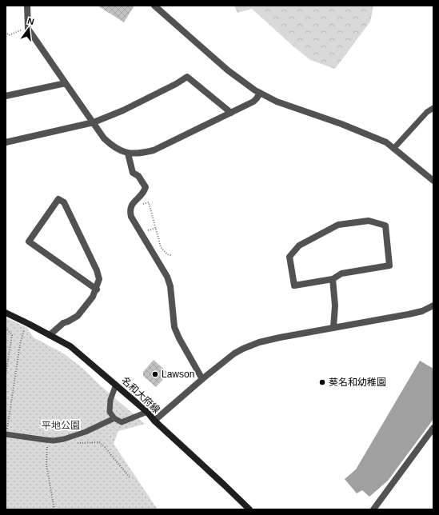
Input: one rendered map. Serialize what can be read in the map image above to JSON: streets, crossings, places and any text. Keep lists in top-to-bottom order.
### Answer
{
  "streets": {
    "main road": ["名和大府線"]
  },
  "parks": ["平地公園"],
  "places": ["Lawson", "葵名和幼稚園"],
  "north": "top"
}
